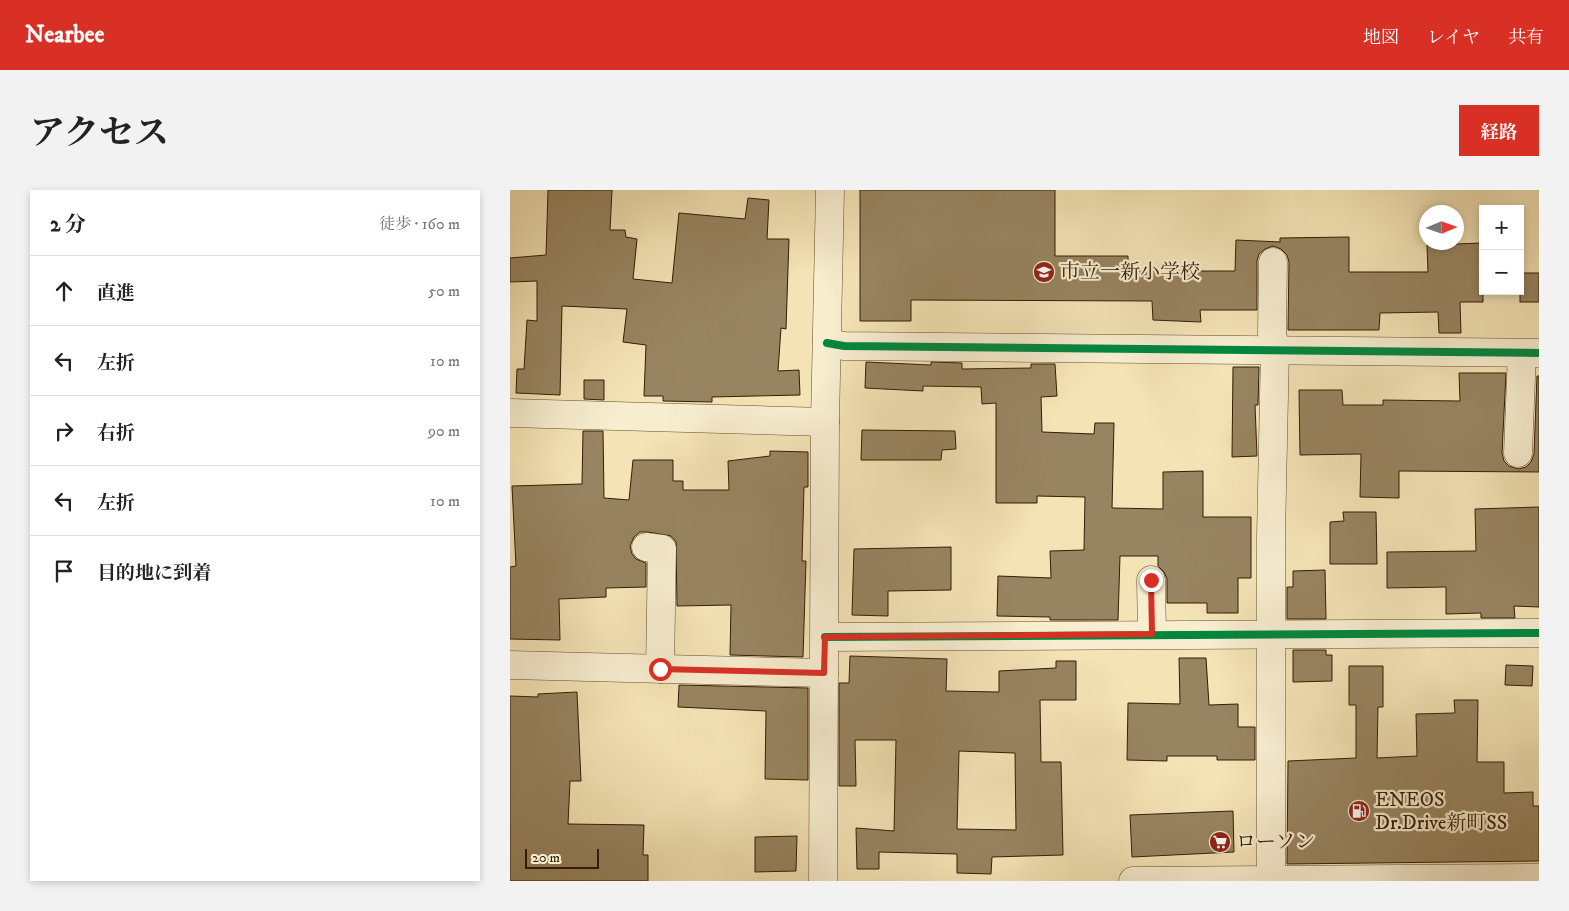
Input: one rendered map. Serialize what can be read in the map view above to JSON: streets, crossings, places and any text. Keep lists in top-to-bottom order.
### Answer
{
  "places": {
    "school or university": ["市立一新小学校"],
    "fuel station": ["ENEOS Dr.Drive新町SS"],
    "supermarket": ["ローソン"]
  },
  "scale_bar": "20 m",
  "north": "right",
  "page": {
    "header": "Nearbee",
    "nav": ["地図", "レイヤ", "共有"],
    "title": "アクセス",
    "buttons": "経路",
    "heading": ["2 分", "徒歩 · 160 m"],
    "map_buttons": ["+", "−"],
    "list": [
      ["直進", "50 m"],
      ["左折", "10 m"],
      ["右折", "90 m"],
      ["左折", "10 m"],
      "目的地に到着"
    ],
    "scale": "20 m"
  }
}
